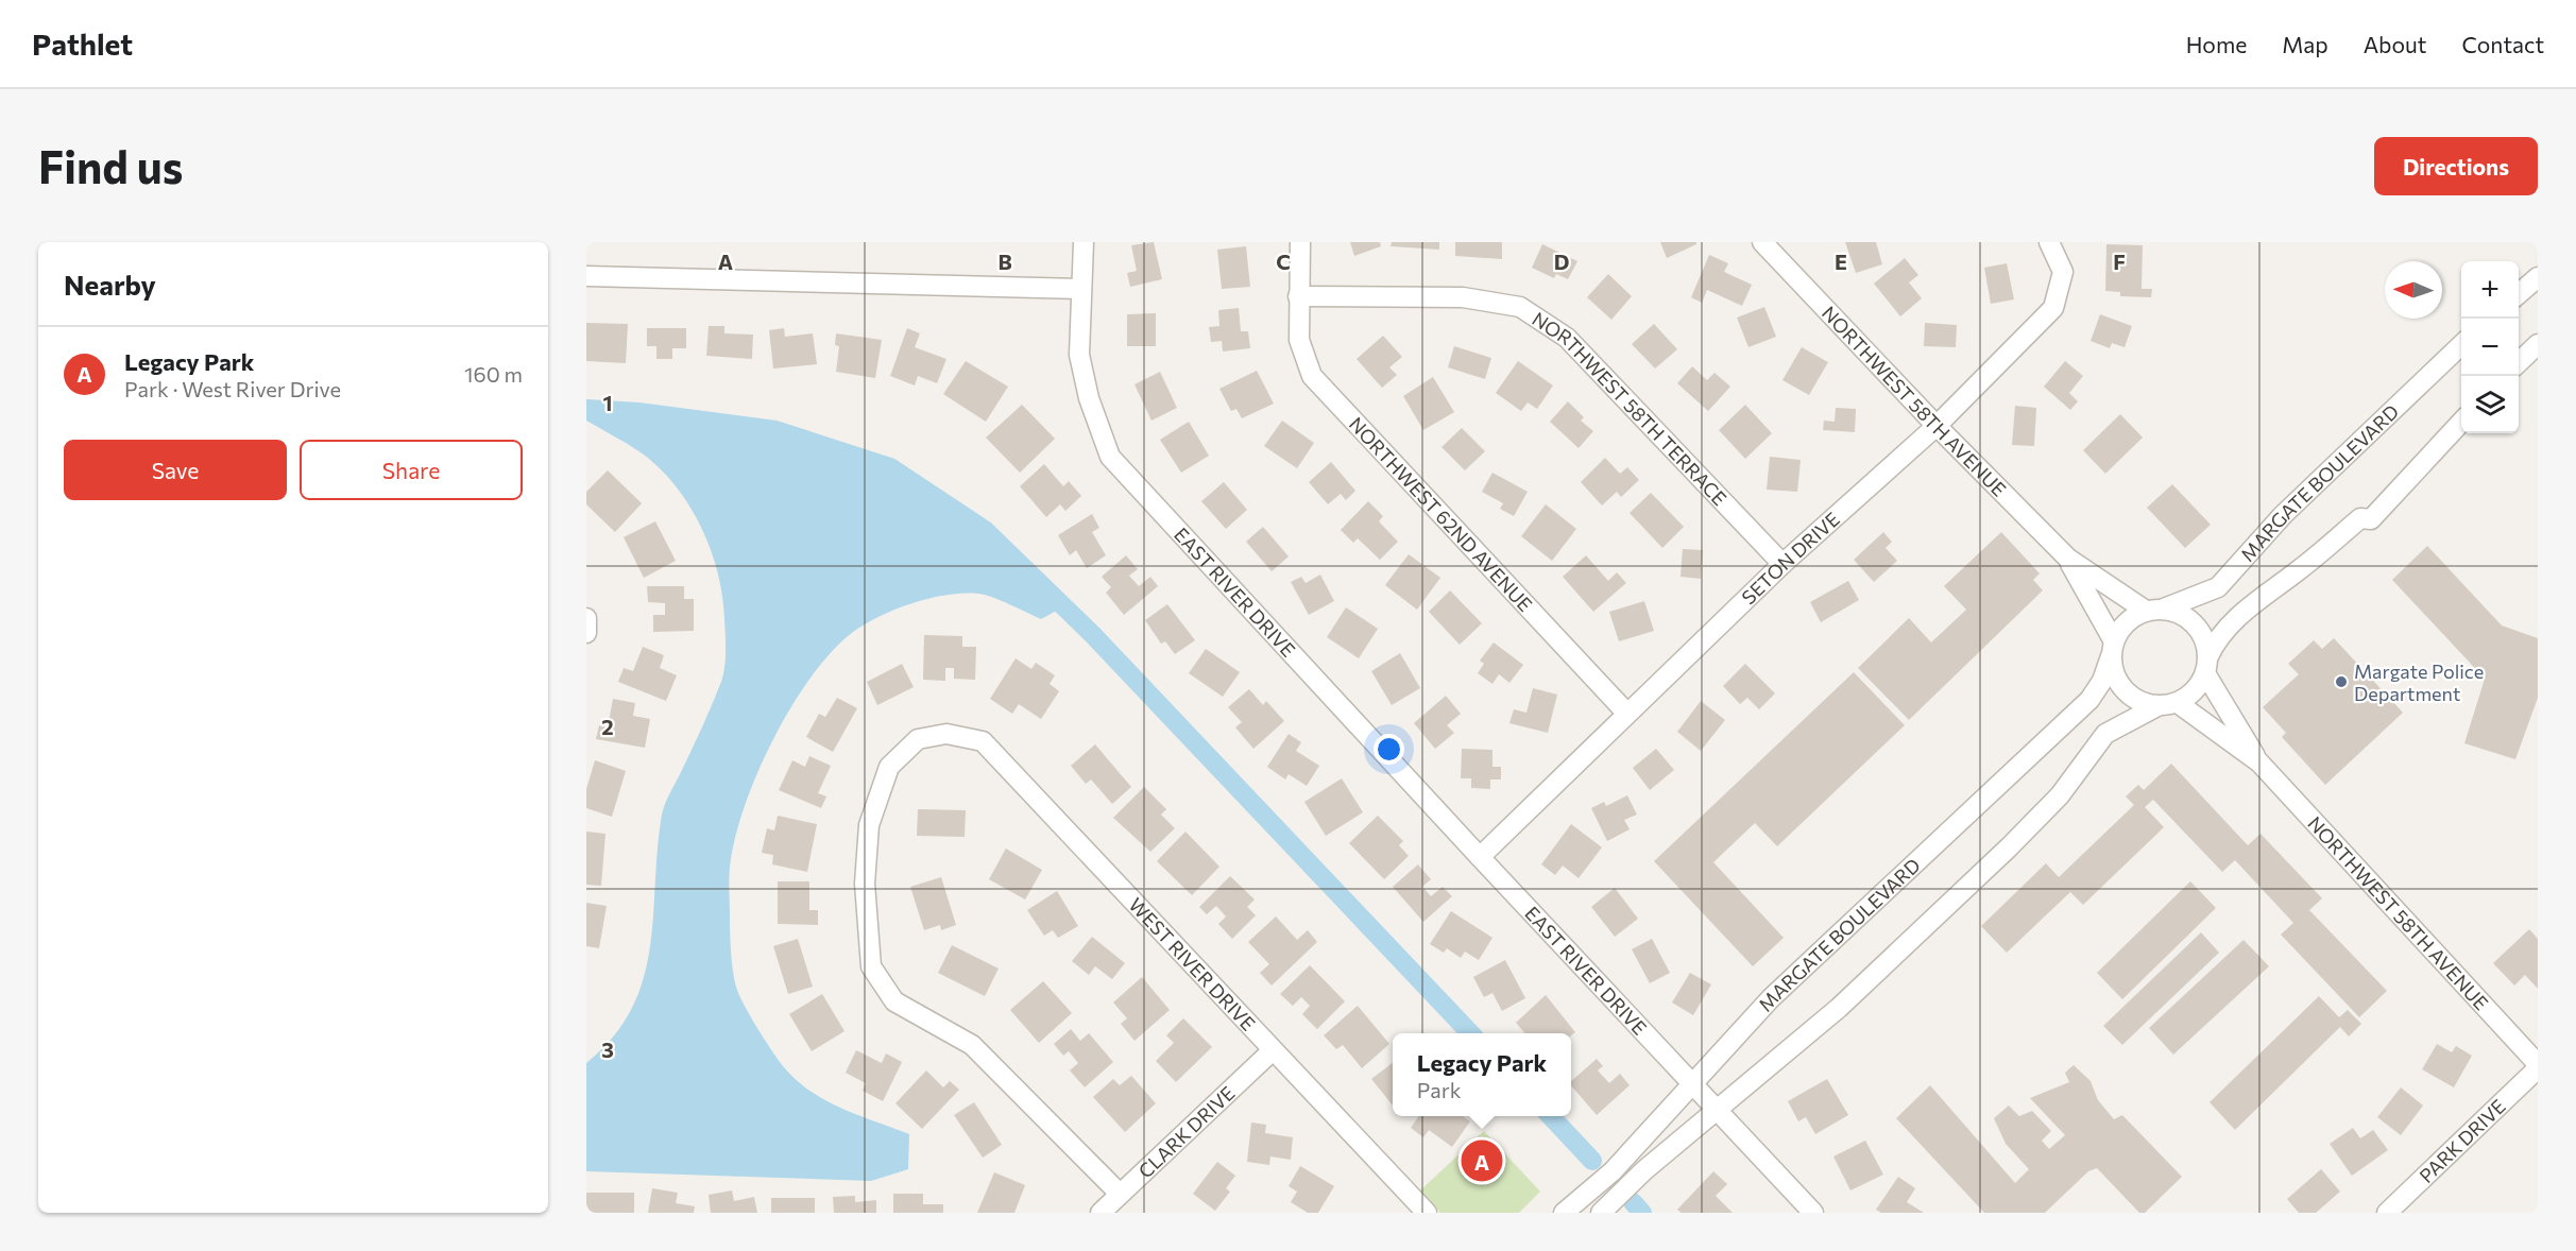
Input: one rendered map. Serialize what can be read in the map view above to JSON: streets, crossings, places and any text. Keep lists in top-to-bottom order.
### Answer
{
  "streets": {
    "street": [
      "NORTHWEST 58TH AVENUE",
      "NORTHWEST 58TH TERRACE",
      "MARGATE BOULEVARD",
      "NORTHWEST 62ND AVENUE",
      "SETON DRIVE",
      "EAST RIVER DRIVE",
      "WEST RIVER DRIVE",
      "CLARK DRIVE",
      "PARK DRIVE"
    ]
  },
  "crossings": [
    ["NORTHWEST 58TH AVENUE", "MARGATE BOULEVARD"],
    ["NORTHWEST 58TH AVENUE", "SETON DRIVE"],
    ["NORTHWEST 58TH TERRACE", "NORTHWEST 62ND AVENUE"],
    ["NORTHWEST 58TH TERRACE", "SETON DRIVE"],
    ["MARGATE BOULEVARD", "EAST RIVER DRIVE"],
    ["NORTHWEST 62ND AVENUE", "SETON DRIVE"],
    ["SETON DRIVE", "EAST RIVER DRIVE"],
    ["WEST RIVER DRIVE", "CLARK DRIVE"]
  ],
  "places": ["Margate Police Department"],
  "north": "left",
  "page": {
    "header": "Pathlet",
    "nav": [
      "Home",
      "Map",
      "About",
      "Contact"
    ],
    "buttons": [
      "Directions",
      ["Save", "Share"]
    ],
    "title": "Find us",
    "heading": "Nearby",
    "map_buttons": ["+", "−"],
    "list": [
      {
        "mark": "A",
        "name": "Legacy Park",
        "note": "Park · West River Drive",
        "value": "160 m"
      }
    ],
    "popup": ["Legacy Park", "Park"],
    "pins": "A"
  },
  "grid": {
    "columns": [
      "A",
      "B",
      "C",
      "D",
      "E",
      "F"
    ],
    "rows": ["1", "2", "3"]
  }
}
